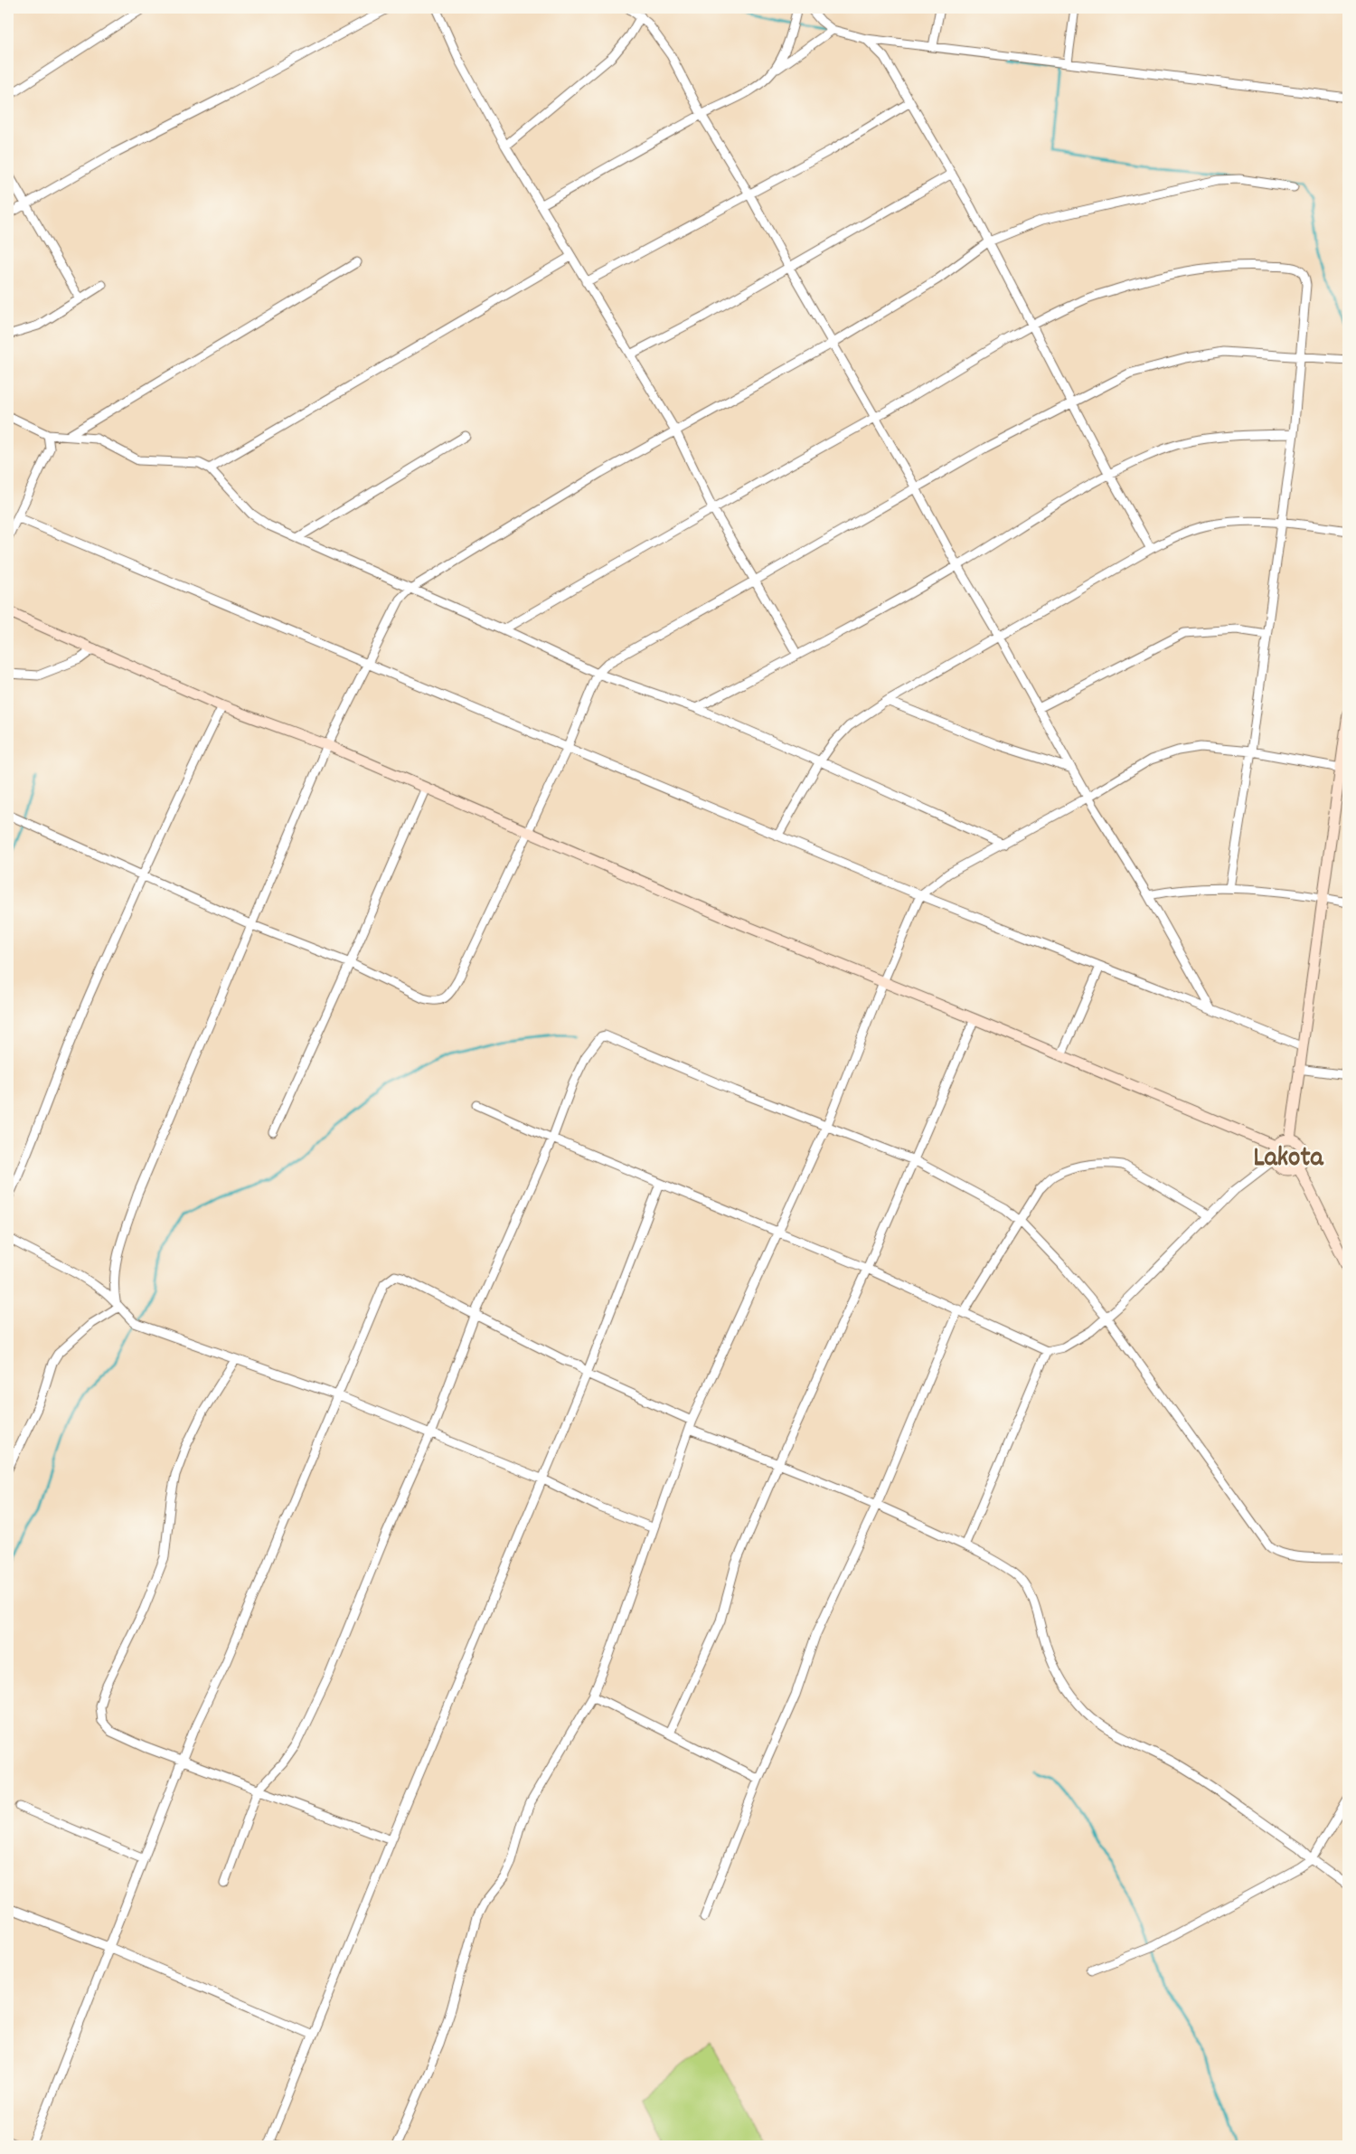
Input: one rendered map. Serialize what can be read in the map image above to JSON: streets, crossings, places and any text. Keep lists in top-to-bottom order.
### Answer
{
  "districts": ["Lakota"]
}
